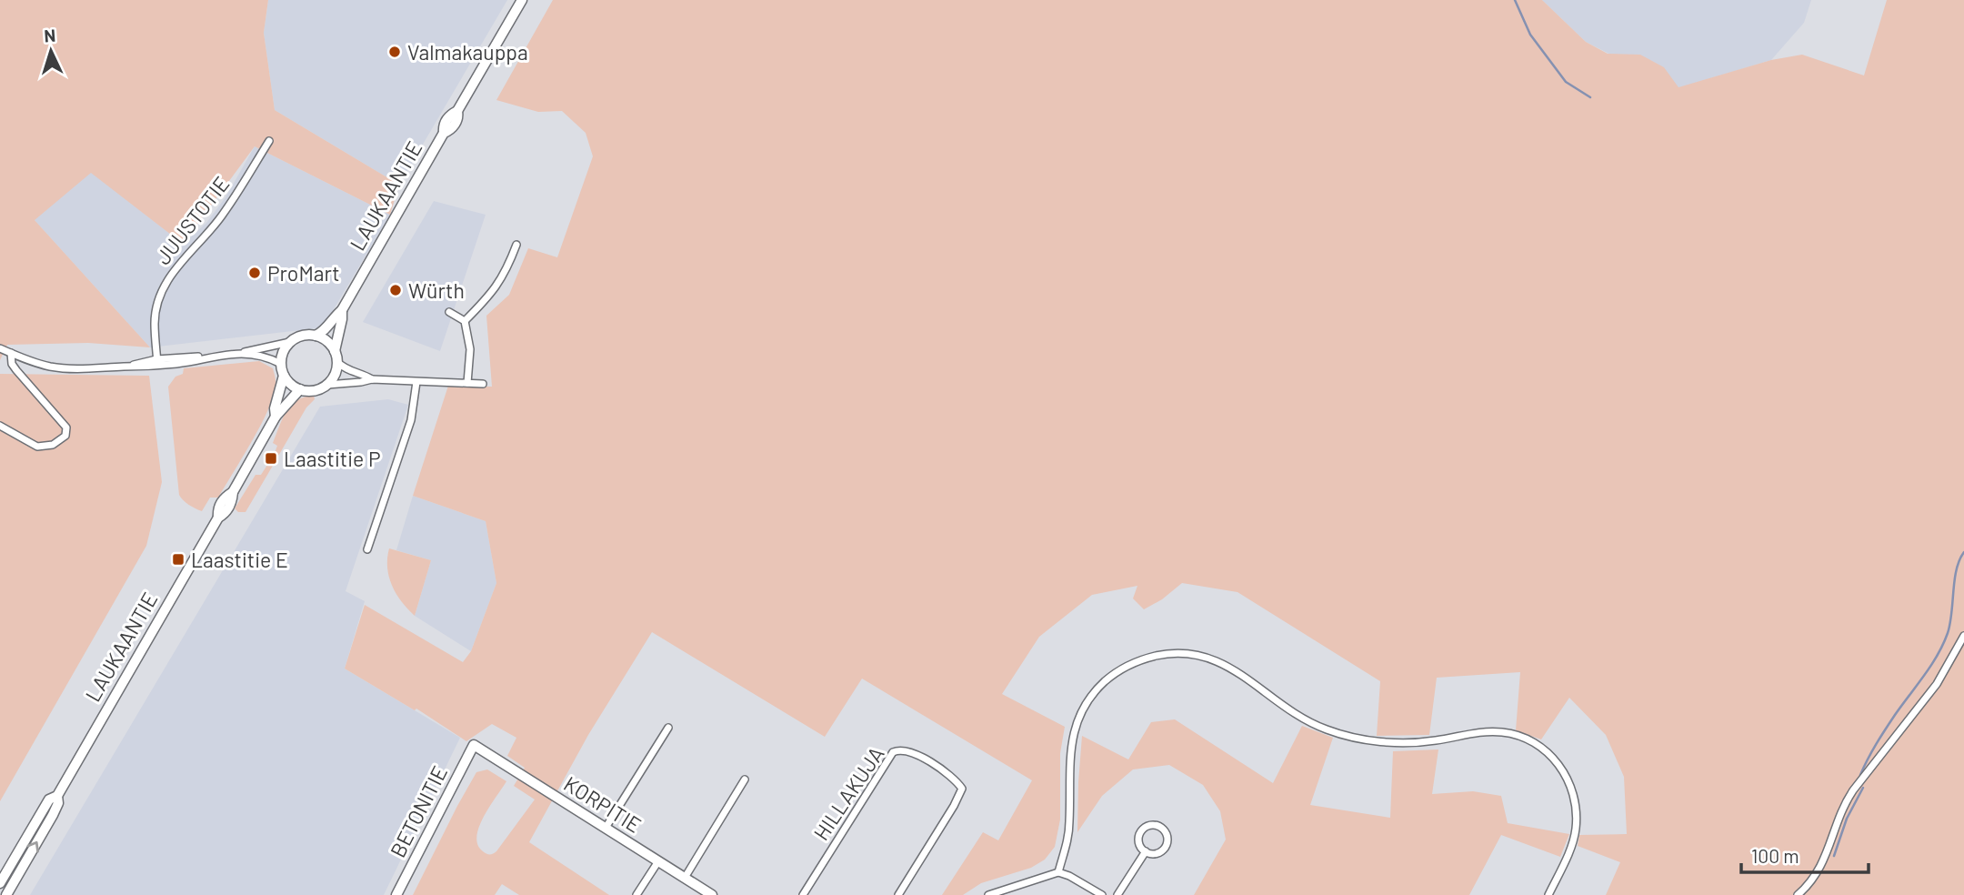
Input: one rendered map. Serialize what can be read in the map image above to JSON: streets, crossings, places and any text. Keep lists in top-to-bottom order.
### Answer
{
  "streets": {
    "main road": ["LAUKAANTIE", "KORPITIE", "BETONITIE"],
    "street": ["JUUSTOTIE", "HILLAKUJA"]
  },
  "crossings": [
    ["KORPITIE", "BETONITIE"]
  ],
  "places": {
    "other": ["Valmakauppa", "ProMart", "Würth"],
    "transit": ["Laastitie P", "Laastitie E"]
  },
  "scale_bar": "100 m",
  "north": "top"
}
